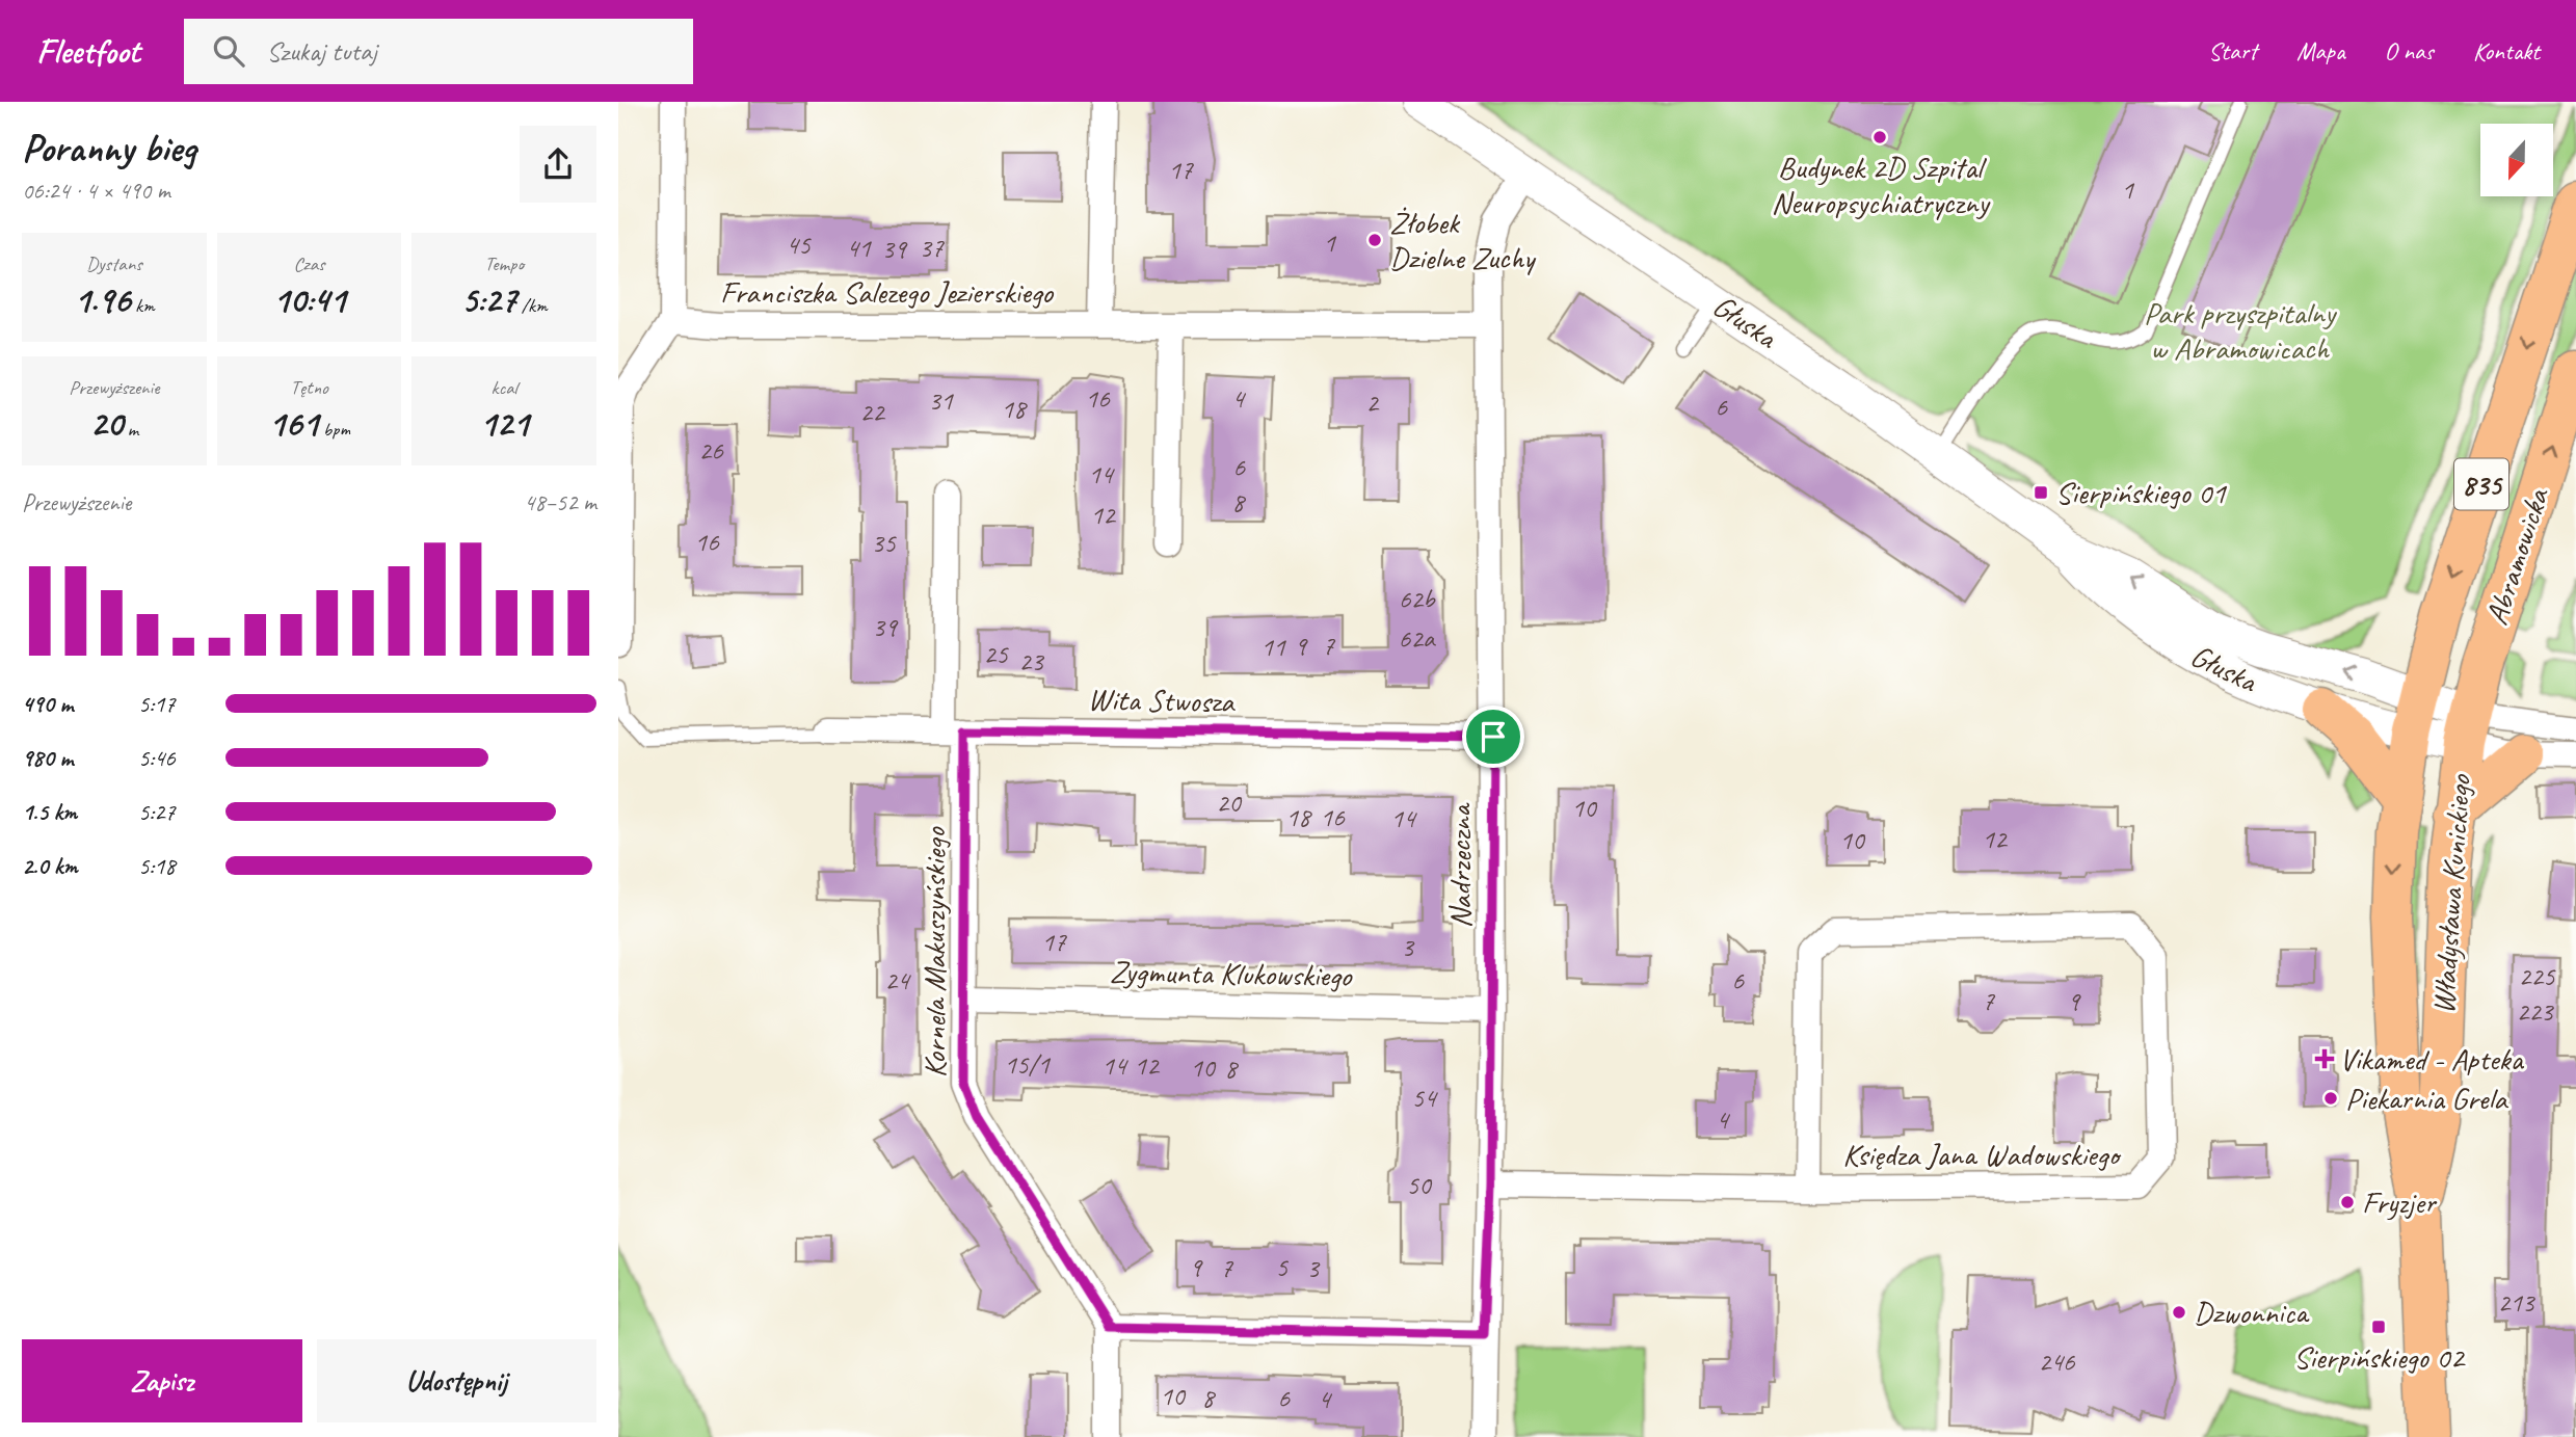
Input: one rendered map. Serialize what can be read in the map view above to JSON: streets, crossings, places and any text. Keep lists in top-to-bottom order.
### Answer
{
  "streets": {
    "main road": ["835", "Abramowicka", "Władysława Kunickiego"],
    "street": [
      "Franciszka Salezego Jezierskiego",
      "Głuska",
      "Wita Stwosza",
      "Nadrzeczna",
      "Kornela Makuszyńskiego",
      "Zygmunta Klukowskiego",
      "Księdza Jana Wadowskiego"
    ]
  },
  "crossings": [
    ["Franciszka Salezego Jezierskiego", "Nadrzeczna"],
    ["Głuska", "Abramowicka"],
    ["Głuska", "Nadrzeczna"],
    ["Głuska", "Władysława Kunickiego"],
    ["Abramowicka", "Władysława Kunickiego"],
    ["Wita Stwosza", "Nadrzeczna"],
    ["Wita Stwosza", "Kornela Makuszyńskiego"],
    ["Nadrzeczna", "Zygmunta Klukowskiego"],
    ["Nadrzeczna", "Księdza Jana Wadowskiego"],
    ["Kornela Makuszyńskiego", "Zygmunta Klukowskiego"]
  ],
  "parks": ["Park przyszpitalny w Abramowicach"],
  "places": {
    "other": [
      "Budynek 2D Szpital Neuropsychiatryczny",
      "Żłobek Dzielne Zuchy",
      "Piekarnia Grela",
      "Fryzjer",
      "Dzwonnica"
    ],
    "transit": ["Sierpińskiego 01", "Sierpińskiego 02"],
    "health": ["Vikamed - Apteka"]
  },
  "house_numbers": [
    "17",
    "1",
    "1",
    "45",
    "41",
    "37",
    "39",
    "16",
    "4",
    "31",
    "2",
    "6",
    "18",
    "22",
    "26",
    "6",
    "14",
    "8",
    "12",
    "16",
    "35",
    "62b",
    "39",
    "62a",
    "9",
    "7",
    "11",
    "25",
    "23",
    "20",
    "10",
    "18",
    "16",
    "14",
    "12",
    "10",
    "17",
    "3",
    "225",
    "24",
    "6",
    "7",
    "9",
    "223",
    "15/1",
    "14",
    "12",
    "10",
    "8",
    "54",
    "4",
    "50",
    "9",
    "5",
    "7",
    "3",
    "213",
    "246",
    "10",
    "8",
    "6",
    "4"
  ],
  "north": "bottom",
  "page": {
    "header": "Fleetfoot",
    "search": "Szukaj tutaj",
    "nav": [
      "Start",
      "Mapa",
      "O nas",
      "Kontakt"
    ],
    "heading": ["Poranny bieg", "06:24 · 4 × 490 m"],
    "stats": [
      ["Dystans", "1.96 km"],
      ["Czas", "10:41"],
      ["Tempo", "5:27 /km"],
      ["Przewyższenie", "20 m"],
      ["Tętno", "161 bpm"],
      ["kcal", "121"]
    ],
    "chart": ["Przewyższenie", "48–52 m"],
    "list": [
      {
        "name": "490 m",
        "note": "5:17"
      },
      {
        "name": "980 m",
        "note": "5:46"
      },
      {
        "name": "1.5 km",
        "note": "5:27"
      },
      {
        "name": "2.0 km",
        "note": "5:18"
      }
    ],
    "buttons": ["Zapisz", "Udostępnij"]
  }
}
